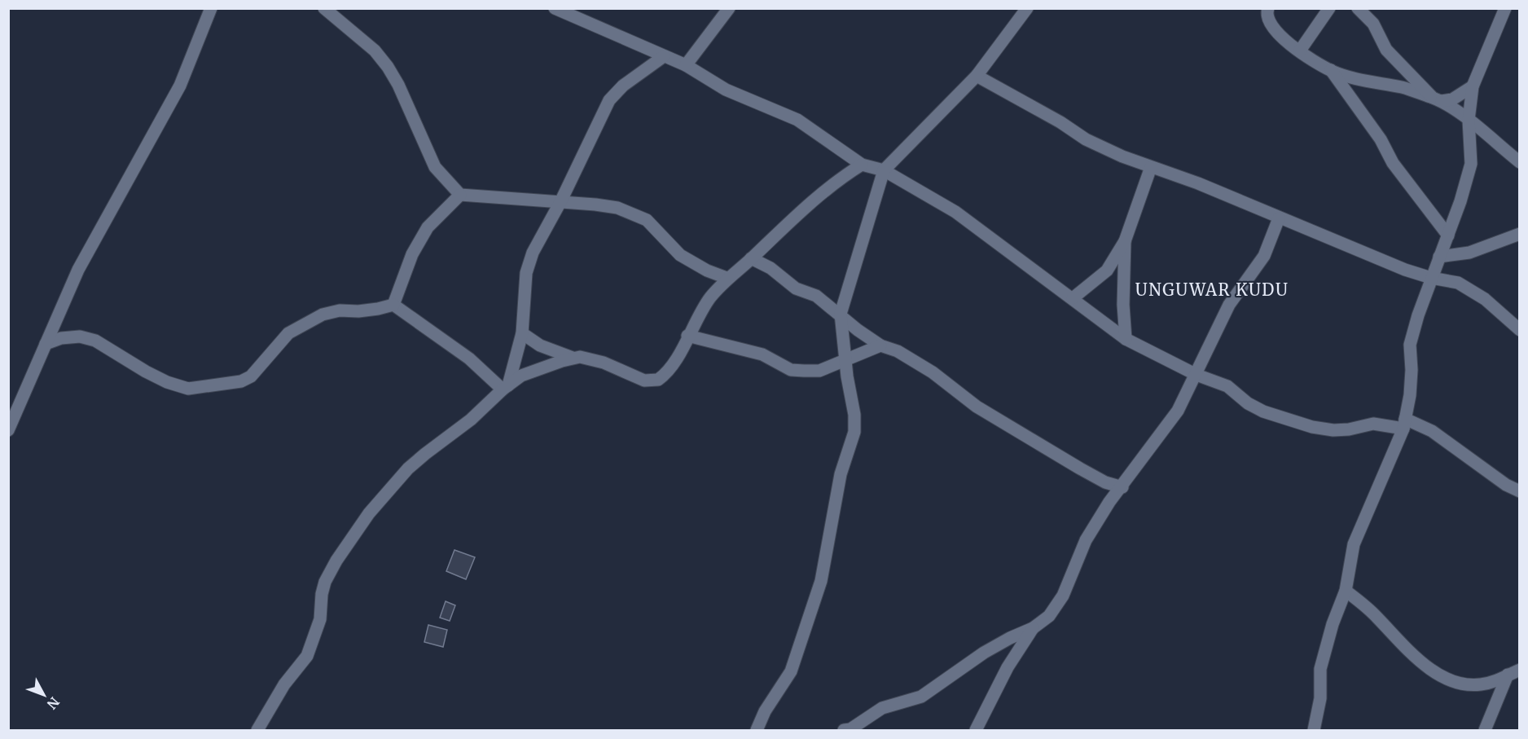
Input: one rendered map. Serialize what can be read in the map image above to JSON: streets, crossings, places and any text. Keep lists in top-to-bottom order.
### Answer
{
  "districts": ["UNGUWAR KUDU"],
  "north": "bottom right"
}
